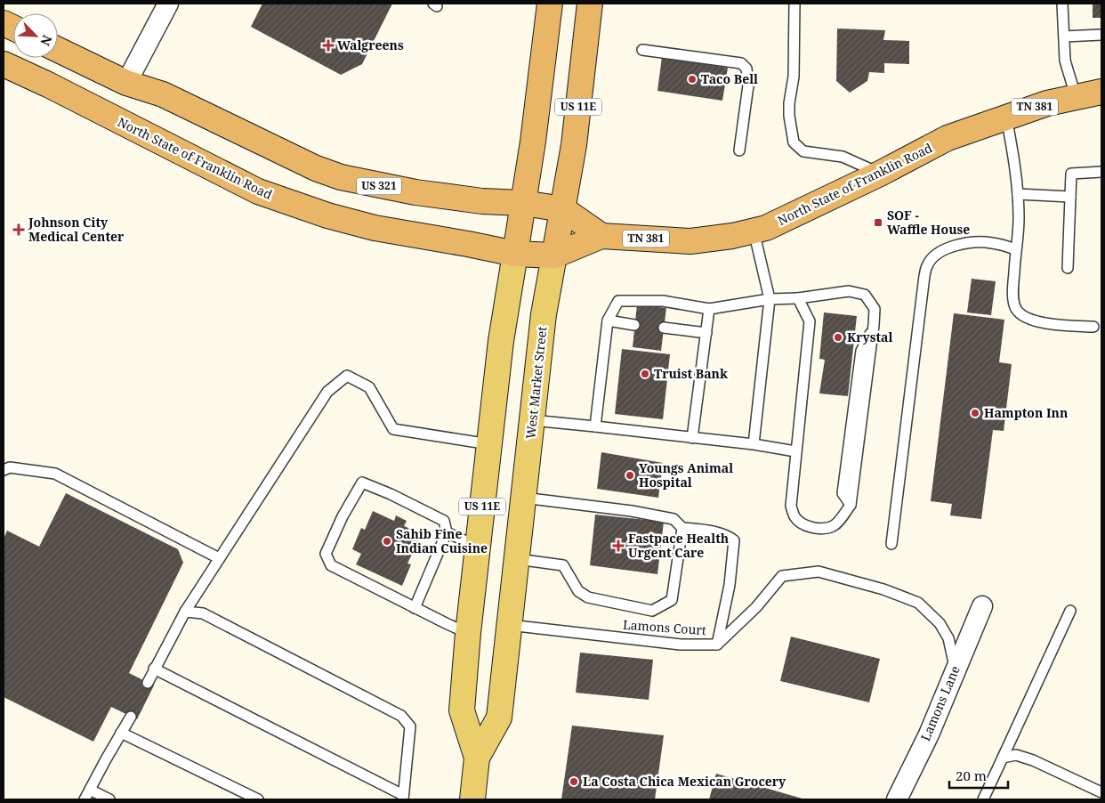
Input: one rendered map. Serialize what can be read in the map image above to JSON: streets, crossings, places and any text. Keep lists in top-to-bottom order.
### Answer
{
  "streets": {
    "highway": [
      "US 11E",
      "TN 381",
      "North State of Franklin Road",
      "US 321",
      "West Market Street"
    ],
    "street": ["Lamons Lane"],
    "lane": ["Lamons Court"]
  },
  "crossings": [
    ["North State of Franklin Road", "West Market Street"],
    ["US 321", "West Market Street"],
    ["West Market Street", "Lamons Court"],
    ["Lamons Court", "Lamons Lane"]
  ],
  "places": {
    "health": ["Walgreens", "Johnson City Medical Center", "Fastpace Health Urgent Care"],
    "other": [
      "Taco Bell",
      "Krystal",
      "Truist Bank",
      "Hampton Inn",
      "Youngs Animal Hospital",
      "Sahib Fine Indian Cuisine",
      "La Costa Chica Mexican Grocery"
    ],
    "transit": ["SOF - Waffle House"]
  },
  "scale_bar": "20 m",
  "north": "bottom right"
}
